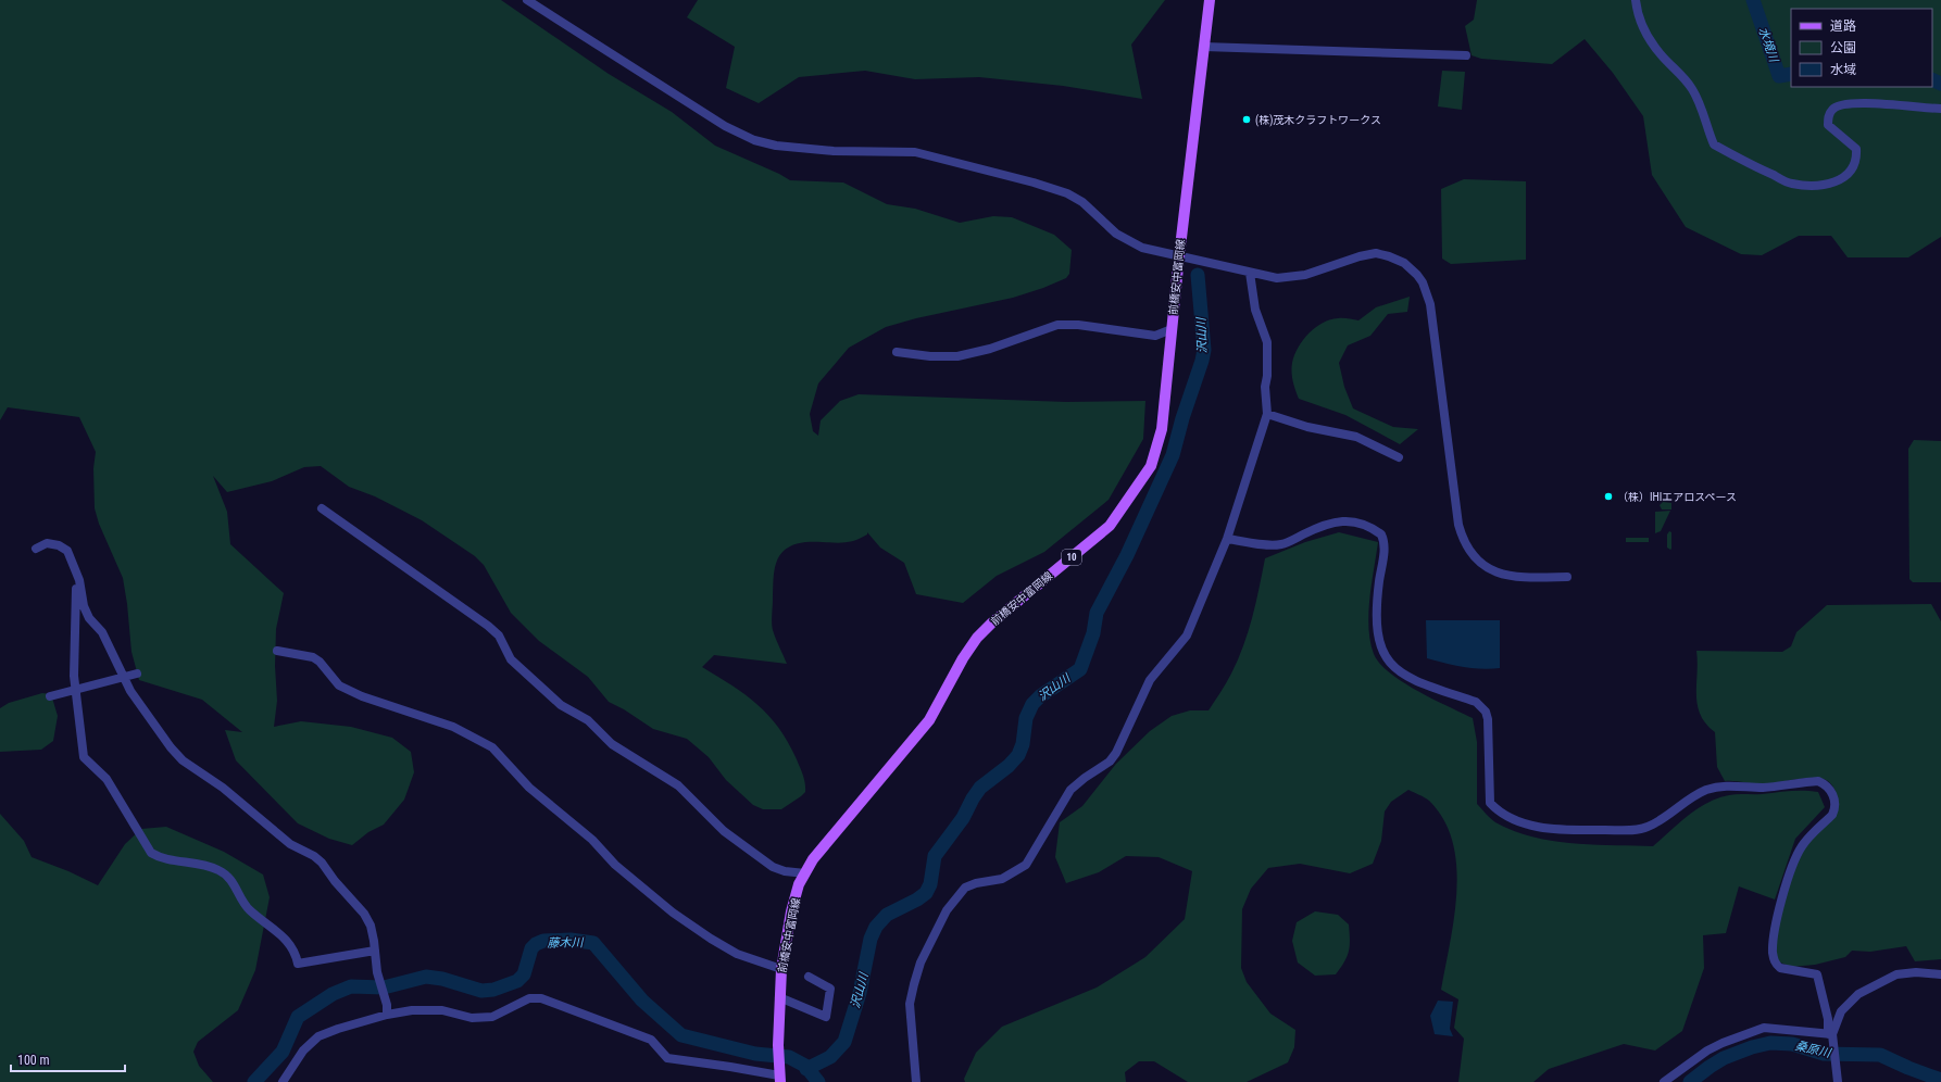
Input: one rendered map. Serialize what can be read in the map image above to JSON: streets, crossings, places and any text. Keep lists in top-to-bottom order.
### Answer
{
  "streets": {
    "main road": ["前橋安中富岡線", "10"]
  },
  "water": [
    "水境川",
    "沢山川",
    "藤木川",
    "桑原川"
  ],
  "places": ["(株)茂木クラフトワークス", "（株）IHIエアロスペース"],
  "legend": ["道路", "公園", "水域"],
  "scale_bar": "100 m"
}
